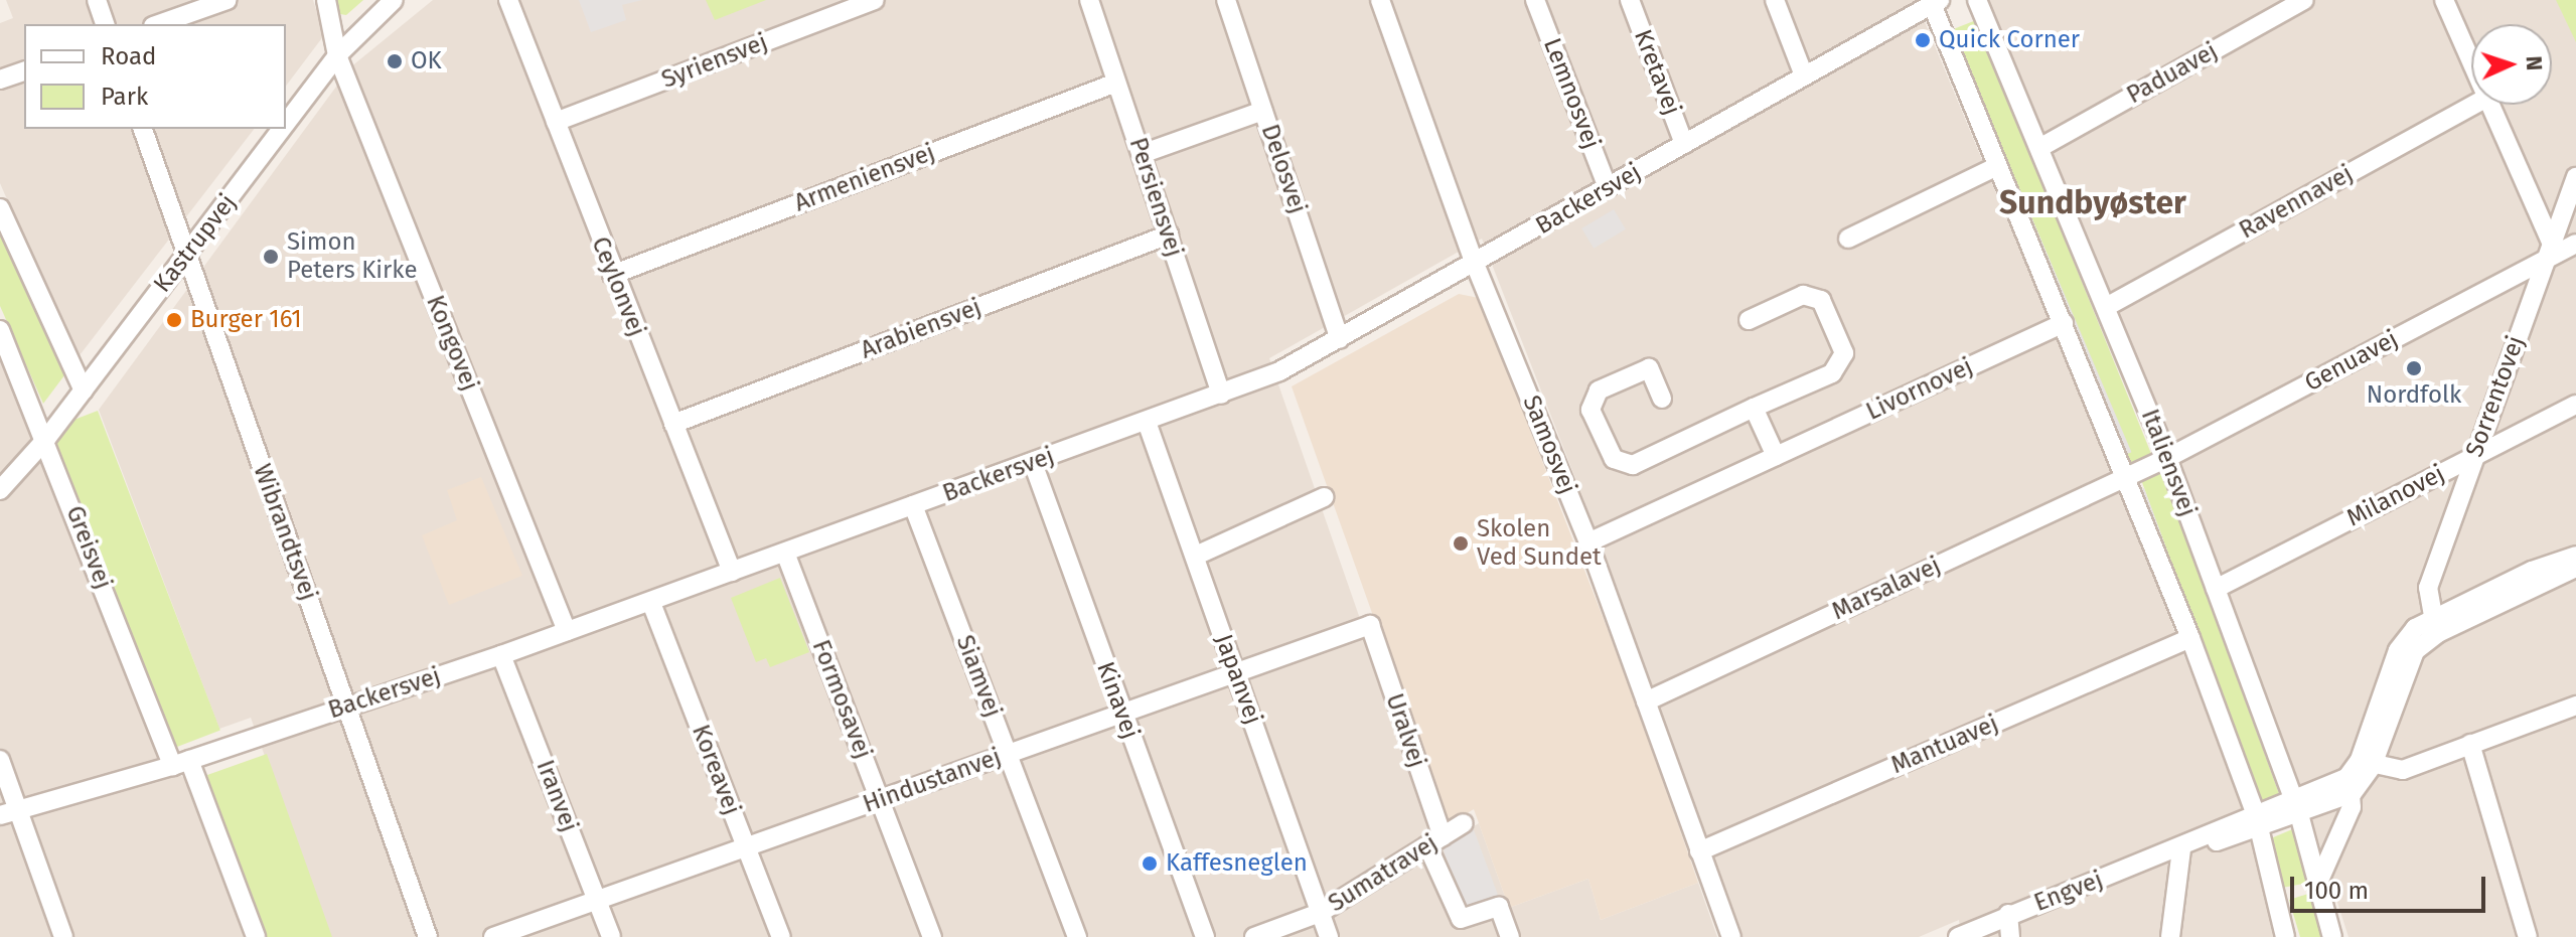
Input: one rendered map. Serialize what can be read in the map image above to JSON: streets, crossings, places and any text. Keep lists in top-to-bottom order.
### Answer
{
  "streets": {
    "street": [
      "Syriensvej",
      "Kretavej",
      "Paduavej",
      "Lemnosvej",
      "Delosvej",
      "Armeniensvej",
      "Persiensvej",
      "Backersvej",
      "Ravennavej",
      "Kastrupvej",
      "Ceylonvej",
      "Arabiensvej",
      "Kongovej",
      "Genuavej",
      "Livornovej",
      "Sorrentovej",
      "Samosvej",
      "Italiensvej",
      "Milanovej",
      "Wibrandtsvej",
      "Greisvej",
      "Marsalavej",
      "Siamvej",
      "Japanvej",
      "Formosavej",
      "Kinavej",
      "Uralvej",
      "Mantuavej",
      "Koreavej",
      "Hindustanvej",
      "Iranvej",
      "Sumatravej",
      "Engvej"
    ]
  },
  "crossings": [
    ["Syriensvej", "Ceylonvej"],
    ["Kretavej", "Backersvej"],
    ["Paduavej", "Italiensvej"],
    ["Lemnosvej", "Backersvej"],
    ["Delosvej", "Backersvej"],
    ["Armeniensvej", "Persiensvej"],
    ["Armeniensvej", "Ceylonvej"],
    ["Persiensvej", "Backersvej"],
    ["Persiensvej", "Arabiensvej"],
    ["Backersvej", "Ceylonvej"],
    ["Backersvej", "Kongovej"],
    ["Backersvej", "Samosvej"],
    ["Backersvej", "Italiensvej"],
    ["Backersvej", "Wibrandtsvej"],
    ["Backersvej", "Greisvej"],
    ["Backersvej", "Siamvej"],
    ["Backersvej", "Japanvej"],
    ["Backersvej", "Formosavej"],
    ["Backersvej", "Kinavej"],
    ["Backersvej", "Koreavej"],
    ["Backersvej", "Iranvej"],
    ["Ravennavej", "Italiensvej"],
    ["Kastrupvej", "Kongovej"],
    ["Kastrupvej", "Wibrandtsvej"],
    ["Kastrupvej", "Greisvej"],
    ["Ceylonvej", "Arabiensvej"],
    ["Genuavej", "Sorrentovej"],
    ["Genuavej", "Italiensvej"],
    ["Genuavej", "Marsalavej"],
    ["Livornovej", "Samosvej"],
    ["Livornovej", "Italiensvej"],
    ["Sorrentovej", "Milanovej"],
    ["Samosvej", "Marsalavej"],
    ["Samosvej", "Mantuavej"],
    ["Italiensvej", "Milanovej"],
    ["Italiensvej", "Marsalavej"],
    ["Italiensvej", "Mantuavej"],
    ["Italiensvej", "Engvej"],
    ["Siamvej", "Hindustanvej"],
    ["Japanvej", "Hindustanvej"],
    ["Japanvej", "Sumatravej"],
    ["Formosavej", "Hindustanvej"],
    ["Kinavej", "Hindustanvej"],
    ["Uralvej", "Hindustanvej"],
    ["Uralvej", "Sumatravej"],
    ["Koreavej", "Hindustanvej"],
    ["Hindustanvej", "Iranvej"]
  ],
  "districts": ["Sundbyøster"],
  "places": [
    "Quick Corner",
    "OK",
    "Simon Peters Kirke",
    "Burger 161",
    "Nordfolk",
    "Skolen Ved Sundet",
    "Kaffesneglen"
  ],
  "legend": ["Road", "Park"],
  "scale_bar": "100 m",
  "north": "right"
}
